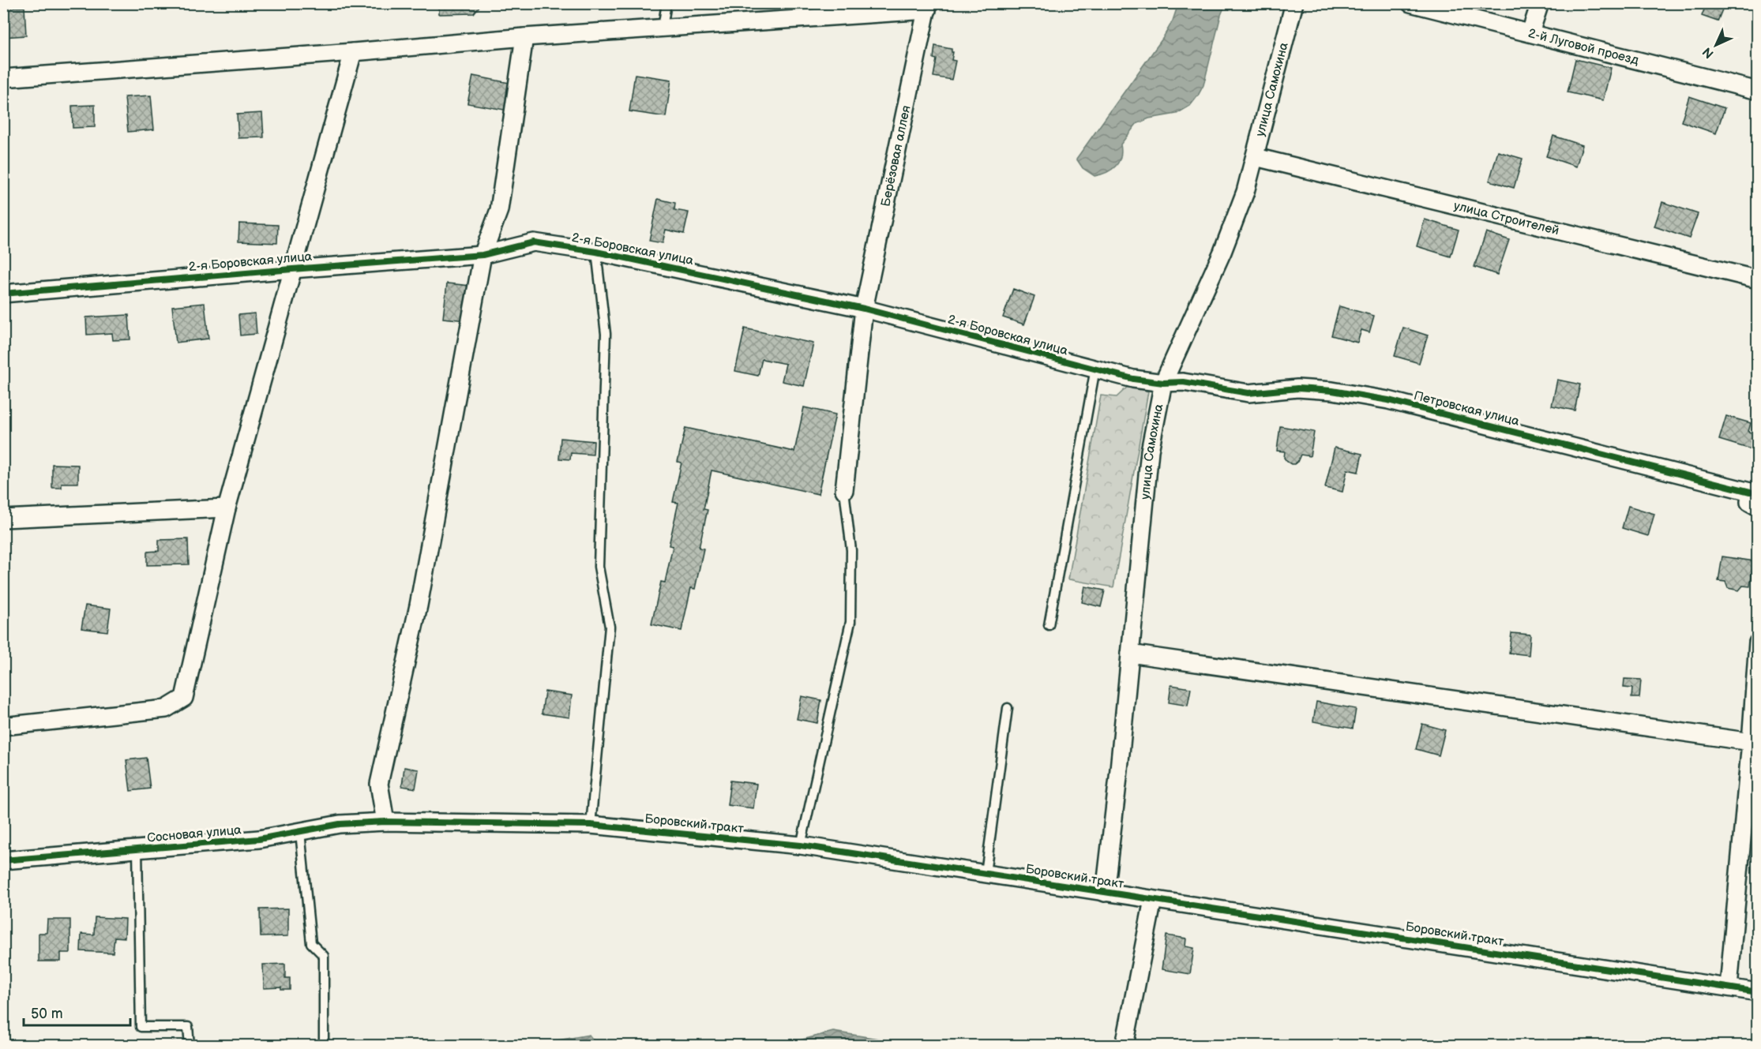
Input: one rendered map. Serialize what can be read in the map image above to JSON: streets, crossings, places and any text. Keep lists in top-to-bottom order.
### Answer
{
  "streets": {
    "street": [
      "2-й Луговой проезд",
      "улица Самохина",
      "Берёзовая аллея",
      "улица Строителей",
      "2-я Боровская улица",
      "Петровская улица",
      "Боровский тракт",
      "Сосновая улица"
    ]
  },
  "crossings": [
    ["улица Самохина", "улица Строителей"],
    ["улица Самохина", "2-я Боровская улица"],
    ["улица Самохина", "Петровская улица"],
    ["улица Самохина", "Боровский тракт"],
    ["Берёзовая аллея", "2-я Боровская улица"],
    ["2-я Боровская улица", "Петровская улица"],
    ["Боровский тракт", "Сосновая улица"]
  ],
  "scale_bar": "50 m",
  "north": "bottom left"
}
